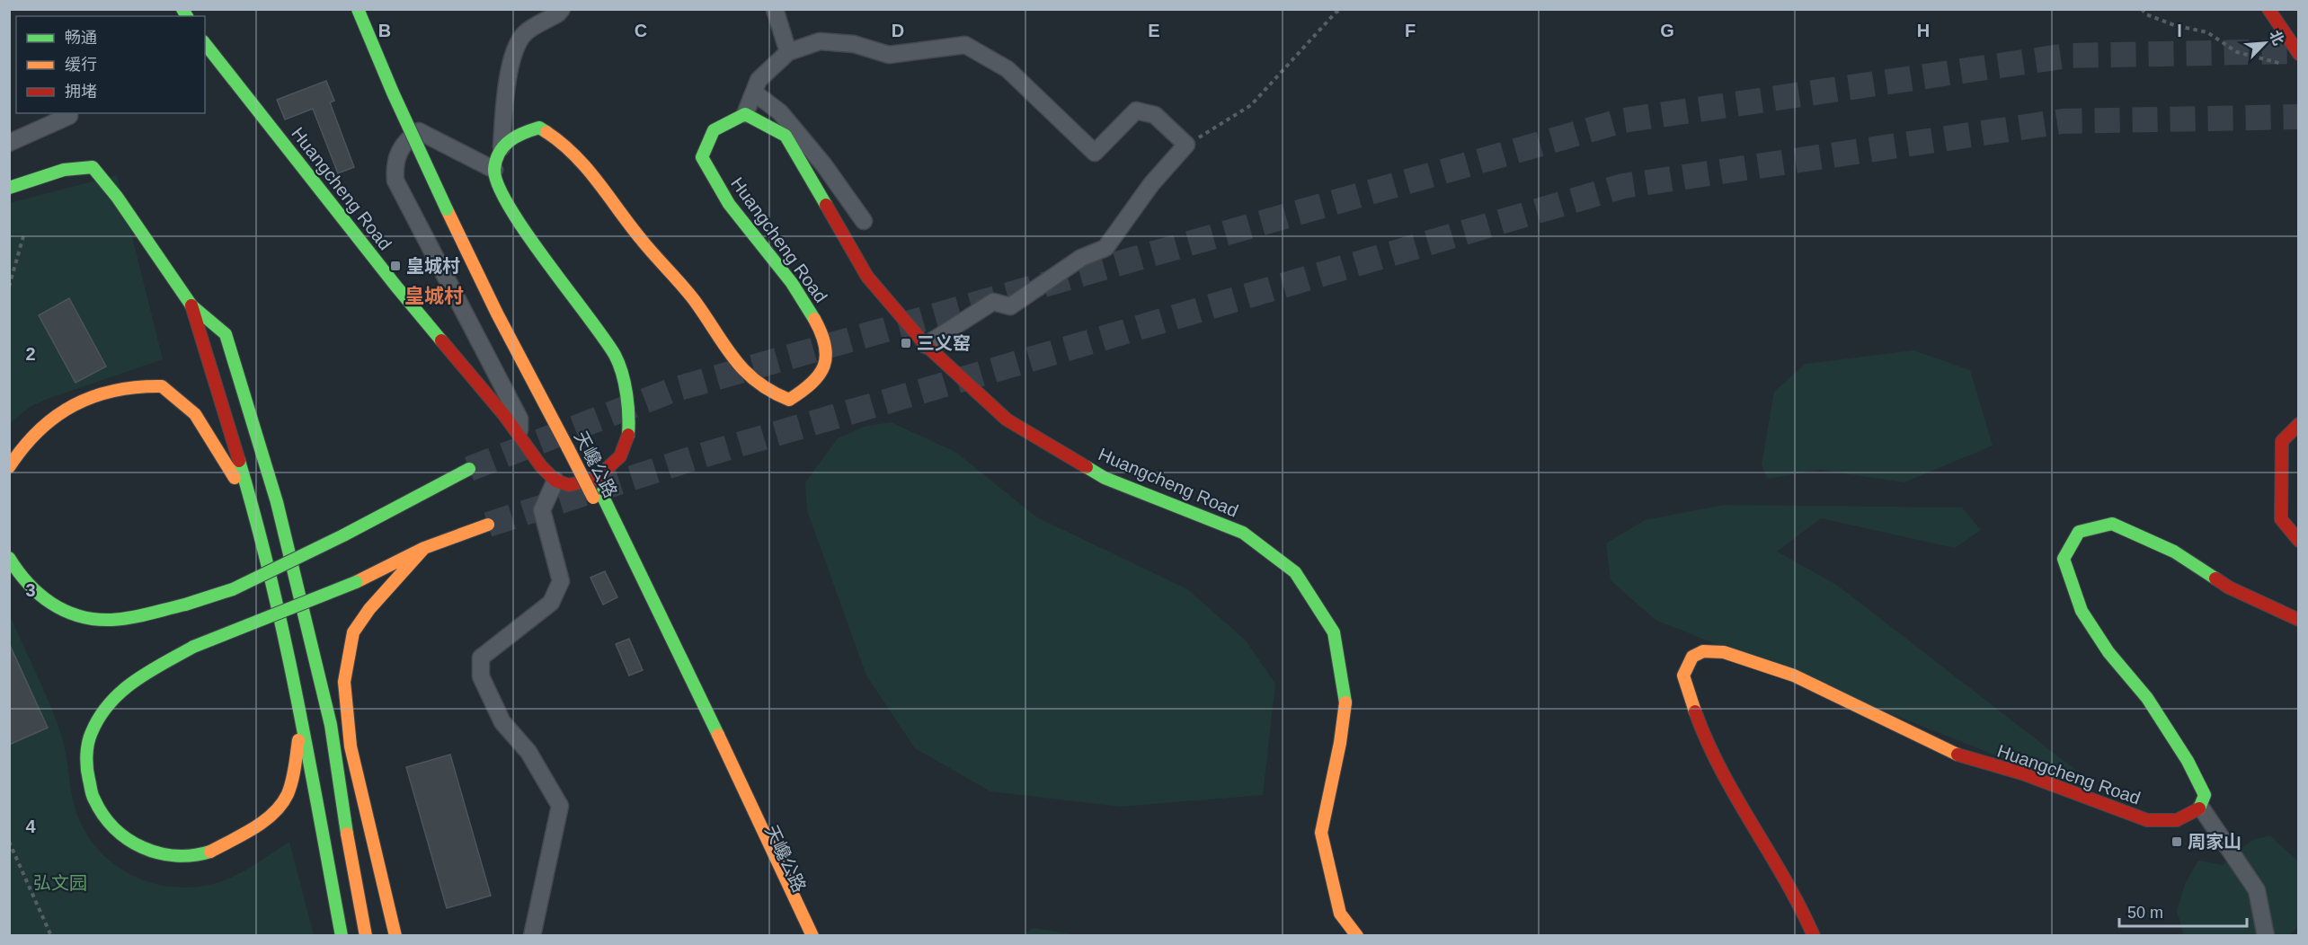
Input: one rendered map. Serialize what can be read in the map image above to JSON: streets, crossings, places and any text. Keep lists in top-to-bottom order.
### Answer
{
  "streets": {
    "main road": ["Huangcheng Road", "天巉公路"]
  },
  "districts": ["皇城村"],
  "parks": ["弘文园"],
  "places": {
    "transit": ["皇城村", "三义窑", "周家山"]
  },
  "legend": ["畅通", "缓行", "拥堵"],
  "scale_bar": "50 m",
  "north": "top right",
  "grid": {
    "columns": [
      "B",
      "C",
      "D",
      "E",
      "F",
      "G",
      "H",
      "I"
    ],
    "rows": ["2", "3", "4"]
  }
}
